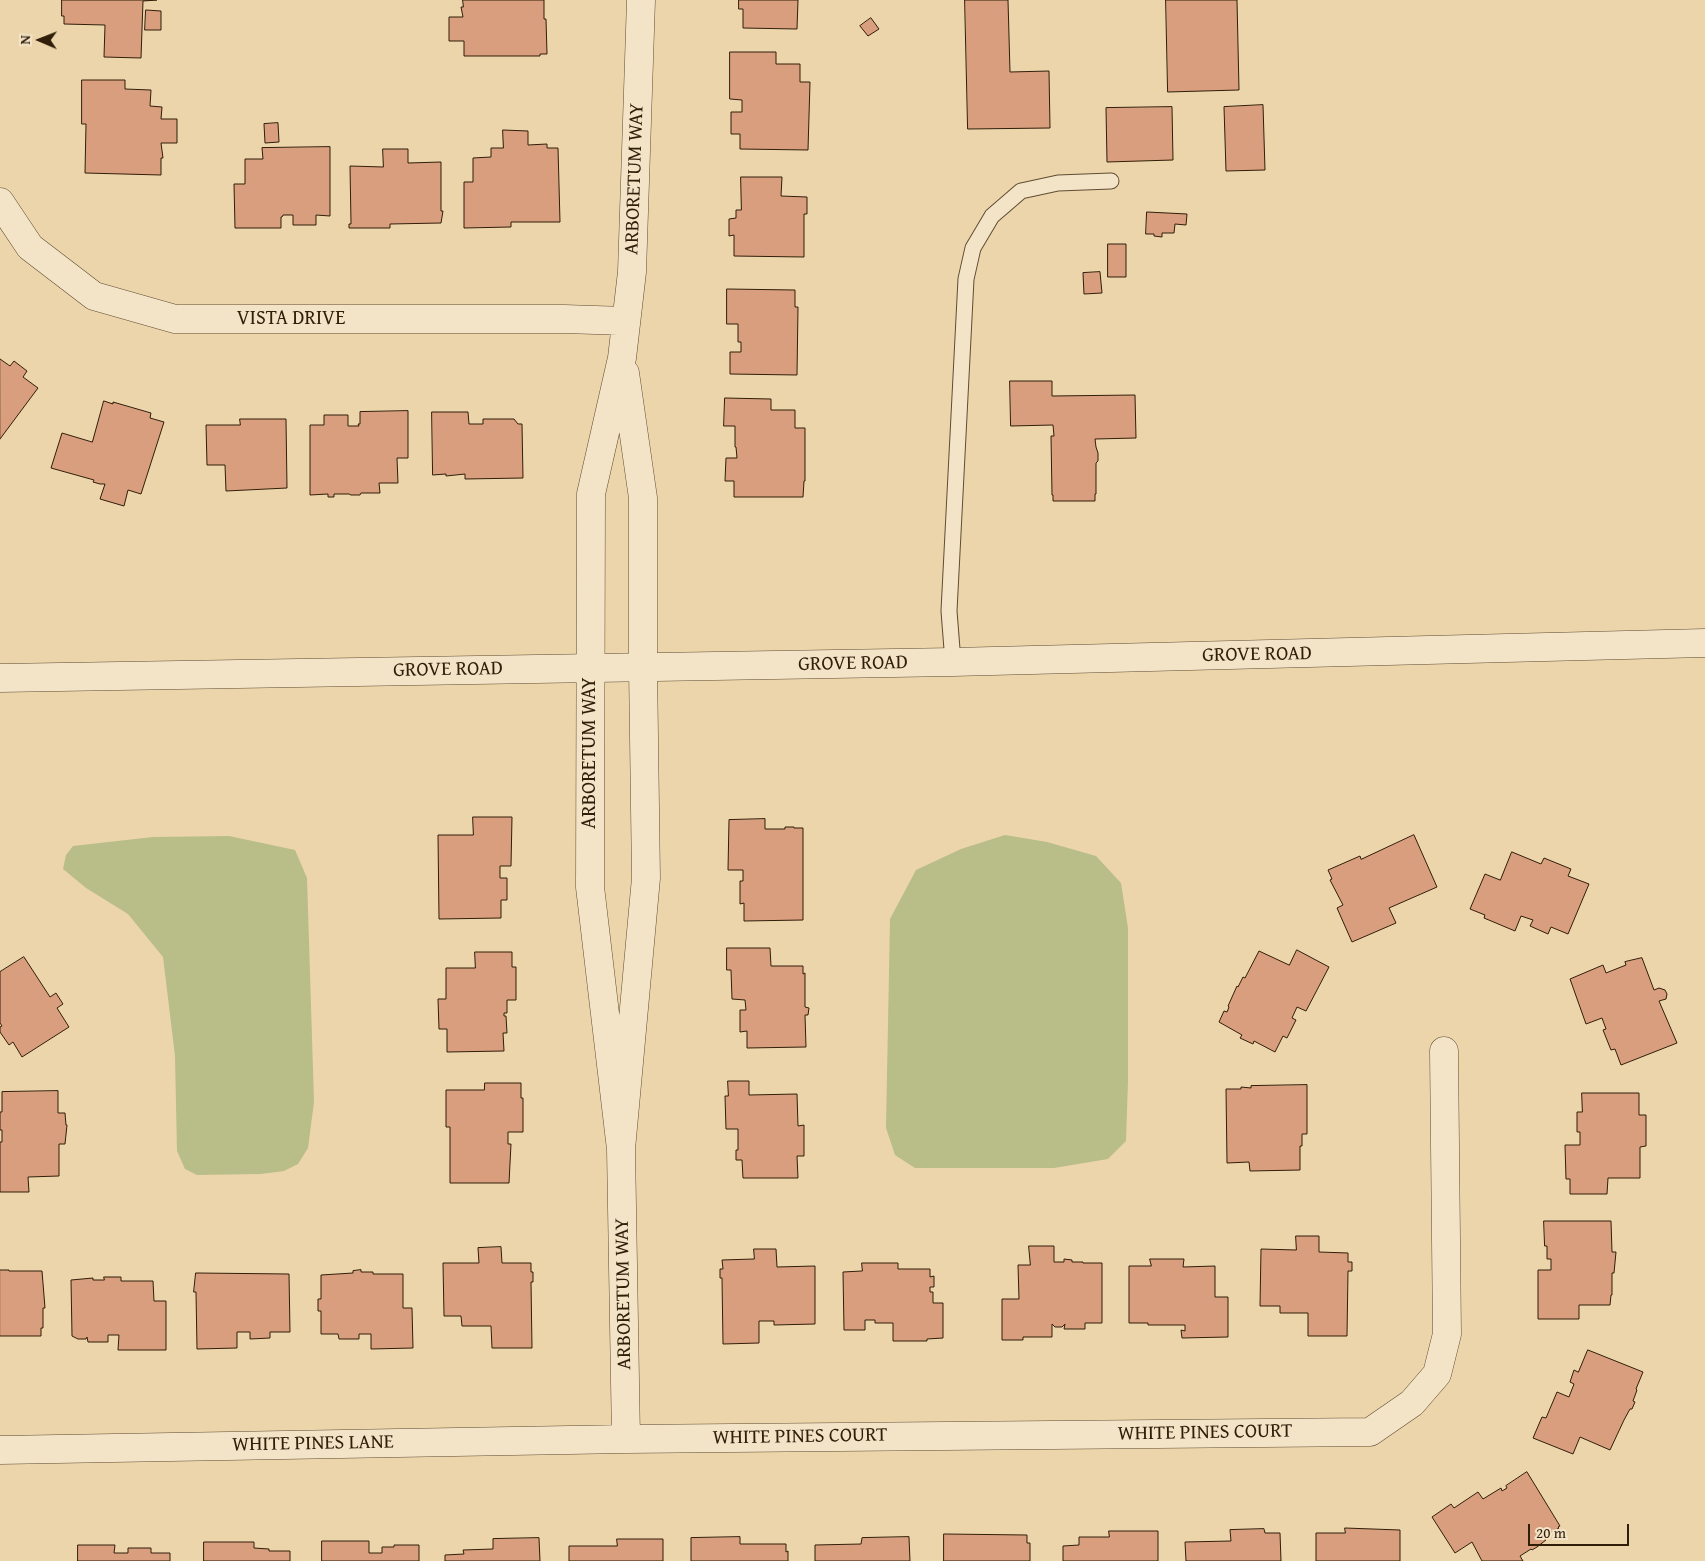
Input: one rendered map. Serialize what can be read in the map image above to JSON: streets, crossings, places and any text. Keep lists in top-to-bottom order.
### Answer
{
  "streets": {
    "street": [
      "ARBORETUM WAY",
      "VISTA DRIVE",
      "GROVE ROAD",
      "WHITE PINES COURT",
      "WHITE PINES LANE"
    ]
  },
  "crossings": [
    ["ARBORETUM WAY", "VISTA DRIVE"],
    ["ARBORETUM WAY", "GROVE ROAD"],
    ["ARBORETUM WAY", "WHITE PINES COURT"],
    ["ARBORETUM WAY", "WHITE PINES LANE"],
    ["WHITE PINES COURT", "WHITE PINES LANE"]
  ],
  "scale_bar": "20 m",
  "north": "left"
}
